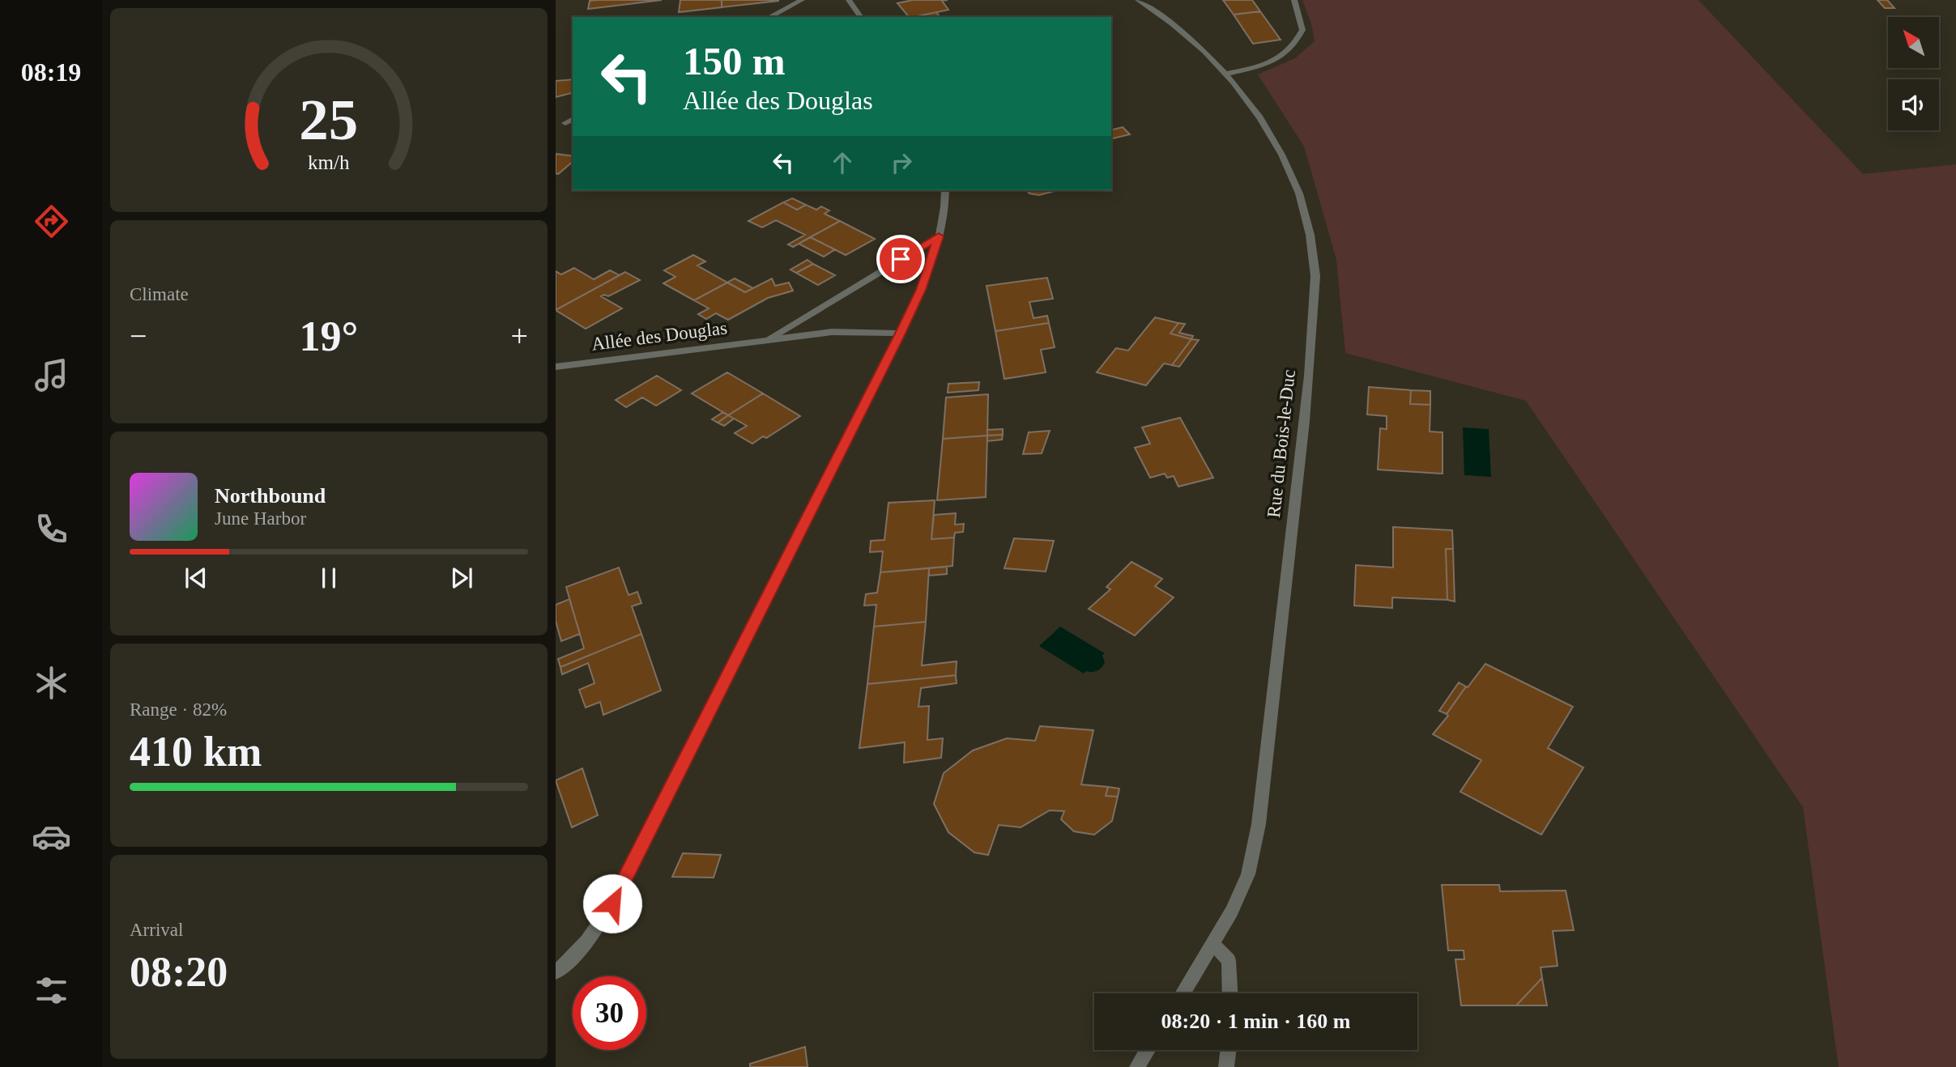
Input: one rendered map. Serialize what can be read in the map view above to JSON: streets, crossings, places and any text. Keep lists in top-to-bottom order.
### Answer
{
  "streets": {
    "street": ["Allée des Douglas", "Rue du Bois-le-Duc"]
  },
  "north": "top left",
  "page": {
    "tabs": "08:19",
    "turn": ["150 m", "Allée des Douglas"],
    "tile": [
      "Climate",
      ["Range · 82%", "410 km"],
      ["Arrival", "08:20"]
    ],
    "heat": ["−", "19°", "+"],
    "song": ["Northbound", "June Harbor"],
    "limit": "30",
    "trip": "08:20 · 1 min · 160 m",
    "gauge": ["25", "km/h"]
  }
}
